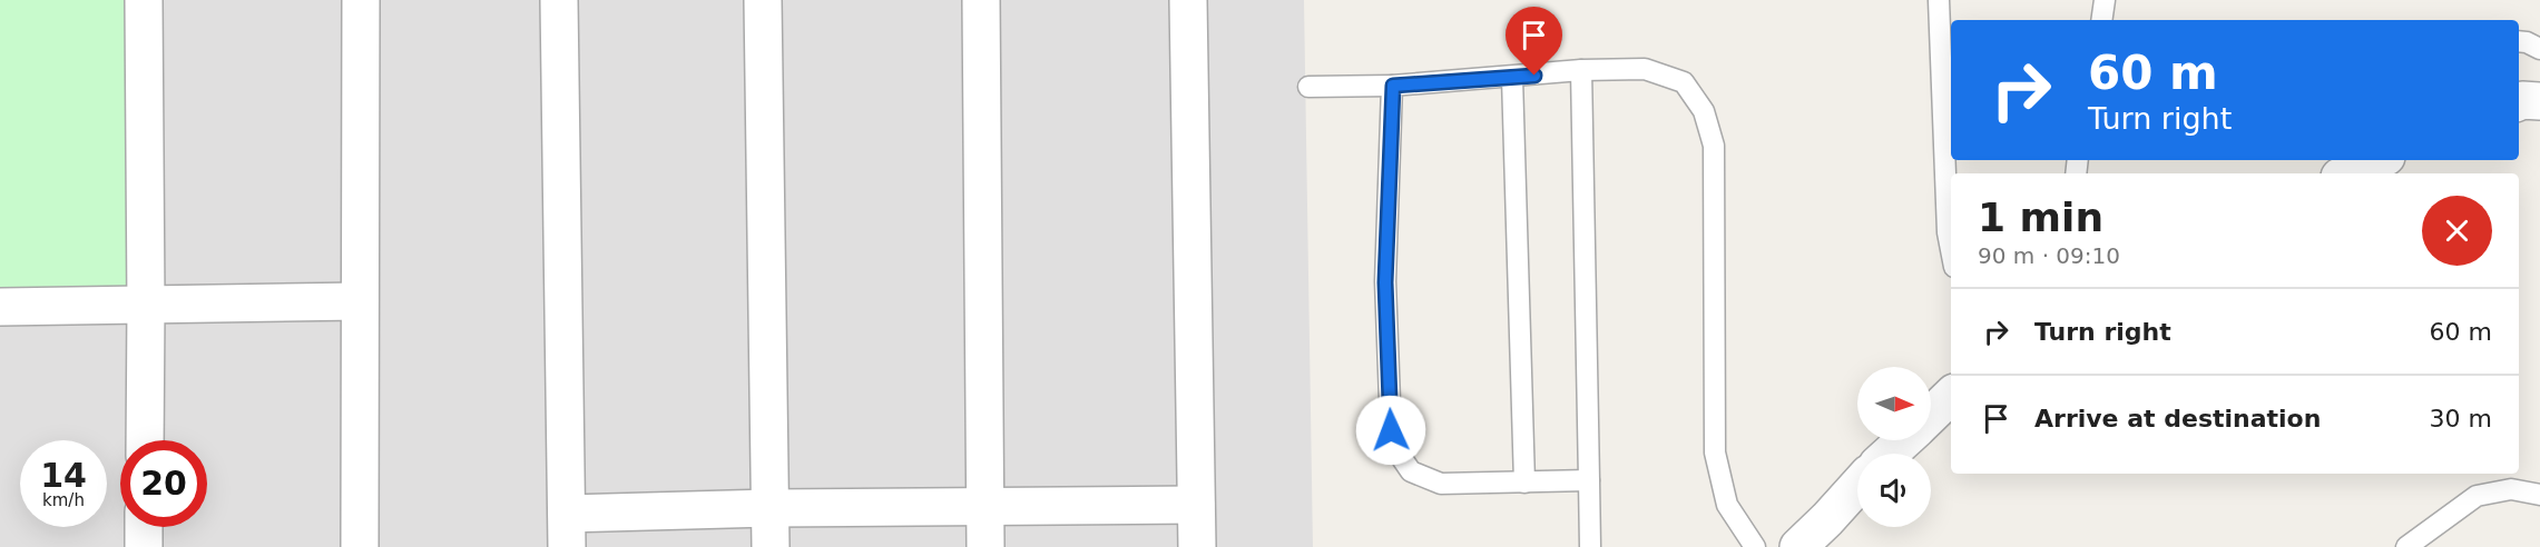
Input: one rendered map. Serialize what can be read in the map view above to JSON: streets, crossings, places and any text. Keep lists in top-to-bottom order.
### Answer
{
  "north": "right",
  "page": {
    "turn": ["60 m", "Turn right"],
    "heading": ["1 min", "90 m · 09:10"],
    "list": [
      {
        "name": "Turn right",
        "value": "60 m"
      },
      {
        "name": "Arrive at destination",
        "value": "30 m"
      }
    ],
    "speed": "14 km/h",
    "limit": "20"
  }
}
